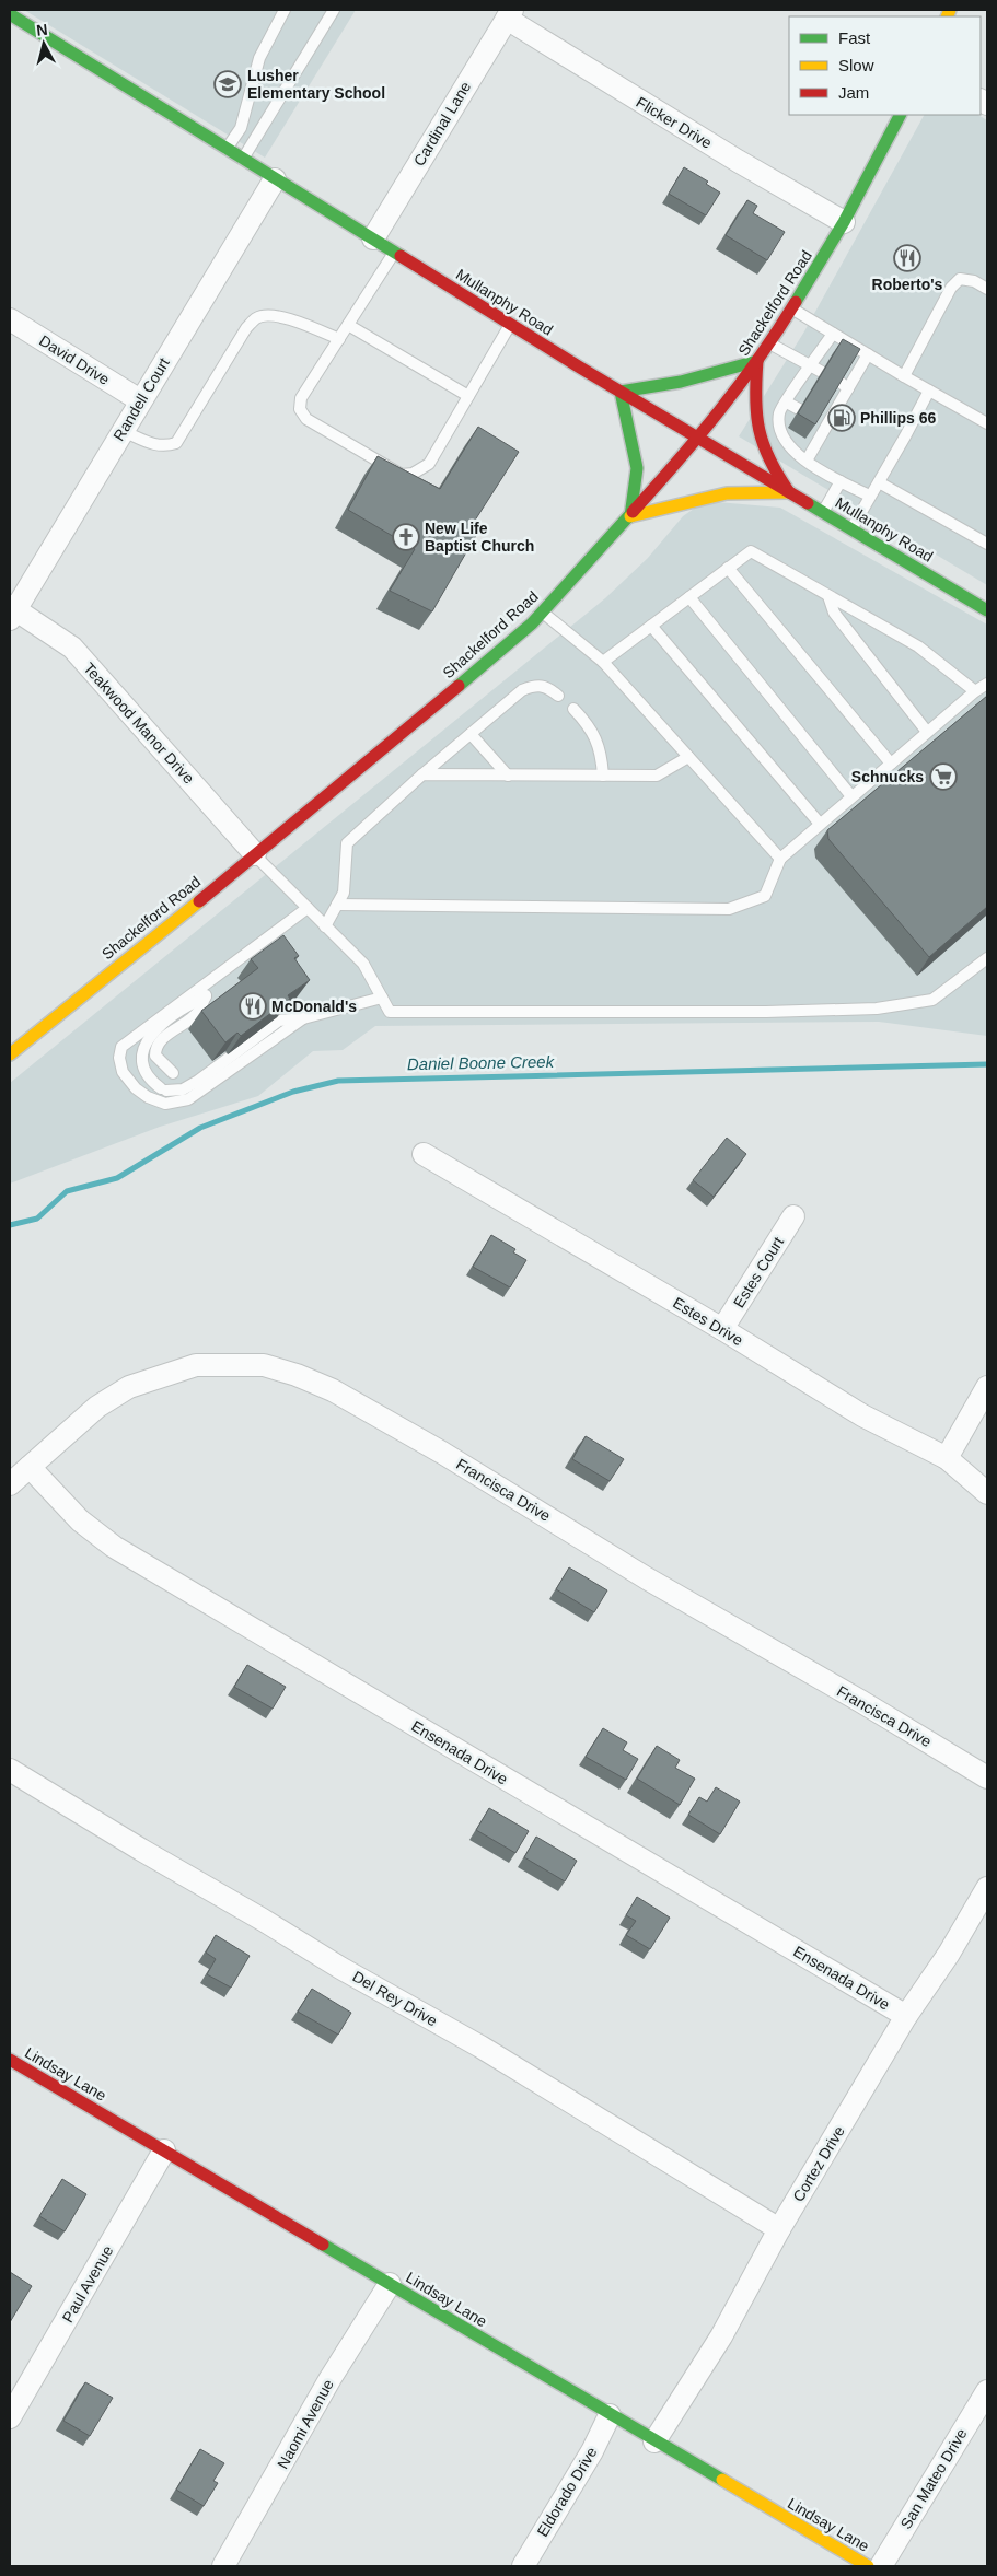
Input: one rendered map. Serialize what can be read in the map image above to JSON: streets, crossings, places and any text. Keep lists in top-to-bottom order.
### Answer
{
  "streets": {
    "street": [
      "Flicker Drive",
      "Cardinal Lane",
      "Mullanphy Road",
      "Shackelford Road",
      "David Drive",
      "Randell Court",
      "Teakwood Manor Drive",
      "Estes Court",
      "Estes Drive",
      "Francisca Drive",
      "Ensenada Drive",
      "Del Rey Drive",
      "Lindsay Lane",
      "Cortez Drive",
      "Paul Avenue",
      "Naomi Avenue",
      "San Mateo Drive",
      "Eldorado Drive"
    ]
  },
  "crossings": [
    ["Flicker Drive", "Cardinal Lane"],
    ["Flicker Drive", "Shackelford Road"],
    ["Cardinal Lane", "Mullanphy Road"],
    ["Mullanphy Road", "Shackelford Road"],
    ["Mullanphy Road", "Randell Court"],
    ["Shackelford Road", "Teakwood Manor Drive"],
    ["David Drive", "Randell Court"],
    ["Randell Court", "Teakwood Manor Drive"],
    ["Estes Court", "Estes Drive"],
    ["Francisca Drive", "Ensenada Drive"],
    ["Ensenada Drive", "Cortez Drive"],
    ["Del Rey Drive", "Cortez Drive"],
    ["Lindsay Lane", "Cortez Drive"],
    ["Lindsay Lane", "Paul Avenue"],
    ["Lindsay Lane", "Naomi Avenue"],
    ["Lindsay Lane", "Eldorado Drive"]
  ],
  "water": ["Daniel Boone Creek"],
  "places": {
    "school or university": ["Lusher Elementary School"],
    "restaurant": ["Roberto's", "McDonald's"],
    "fuel station": ["Phillips 66"],
    "church": ["New Life Baptist Church"],
    "supermarket": ["Schnucks"]
  },
  "legend": ["Fast", "Slow", "Jam"],
  "north": "top"
}
